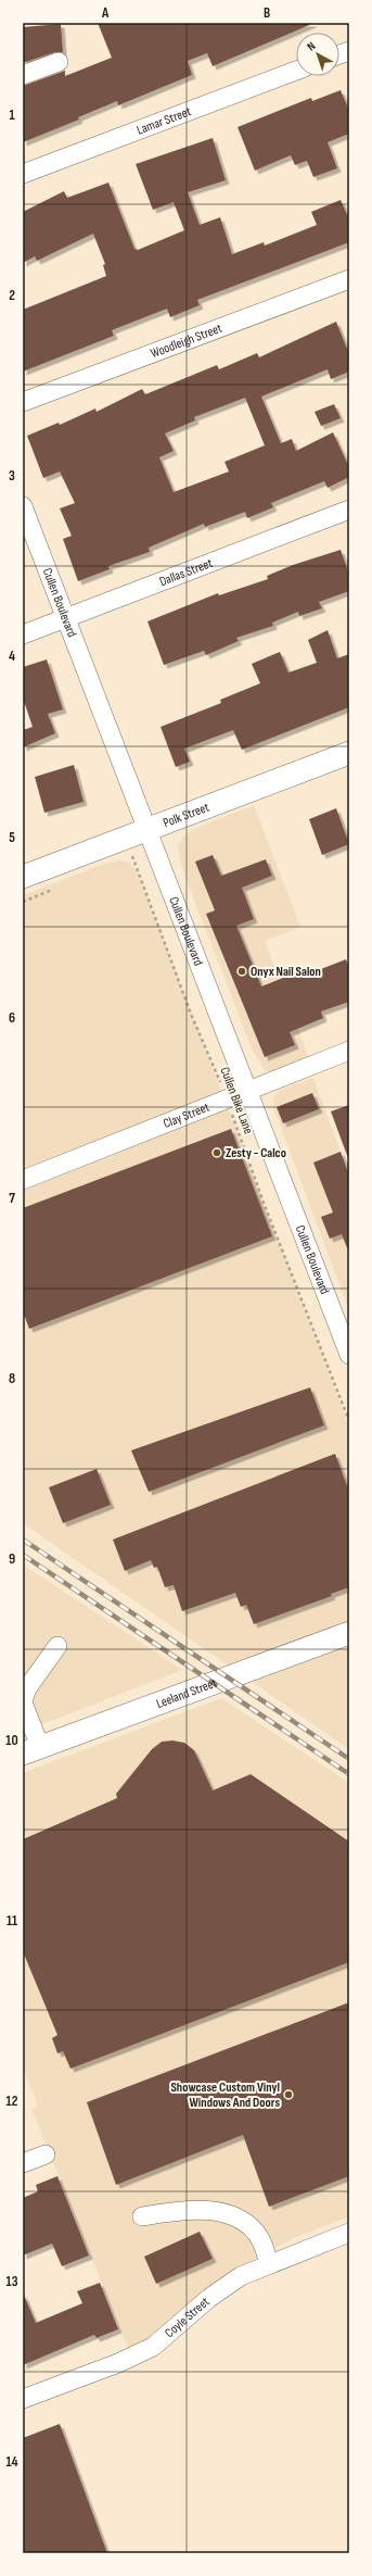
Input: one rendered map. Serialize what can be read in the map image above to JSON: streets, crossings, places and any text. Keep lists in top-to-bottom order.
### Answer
{
  "streets": {
    "main road": ["Polk Street", "Leeland Street"],
    "street": [
      "Lamar Street",
      "Woodleigh Street",
      "Dallas Street",
      "Cullen Boulevard",
      "Clay Street",
      "Coyle Street"
    ],
    "path": ["Cullen Bike Lane"]
  },
  "crossings": [
    ["Dallas Street", "Cullen Boulevard"],
    ["Cullen Boulevard", "Polk Street"],
    ["Cullen Boulevard", "Clay Street"],
    ["Cullen Bike Lane", "Clay Street"]
  ],
  "places": ["Onyx Nail Salon", "Zesty - Calco", "Showcase Custom Vinyl Windows And Doors"],
  "north": "top left",
  "grid": {
    "columns": ["A", "B"],
    "rows": [
      "1",
      "2",
      "3",
      "4",
      "5",
      "6",
      "7",
      "8",
      "9",
      "10",
      "11",
      "12",
      "13",
      "14"
    ]
  }
}
